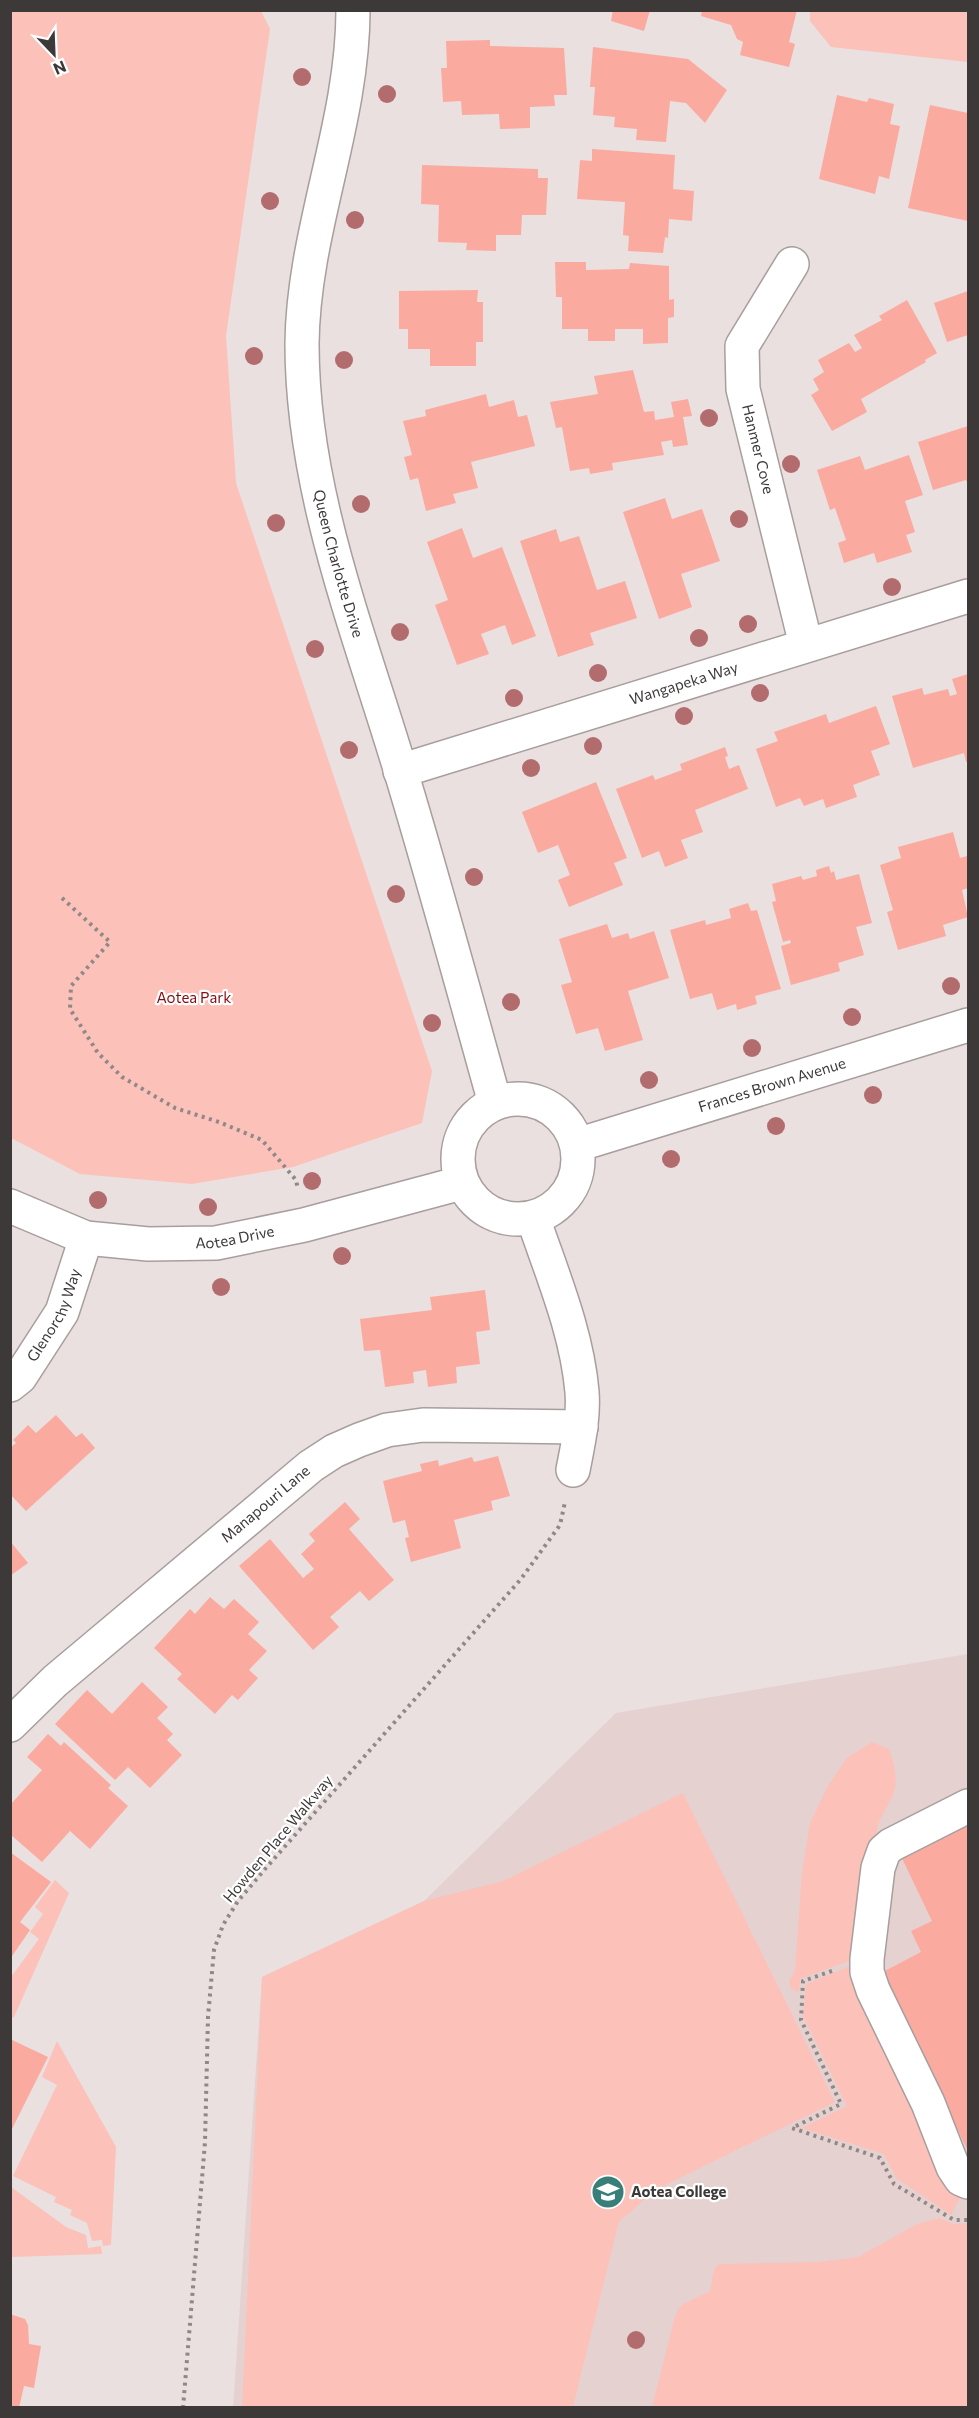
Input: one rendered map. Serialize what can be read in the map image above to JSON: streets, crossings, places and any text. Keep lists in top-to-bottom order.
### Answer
{
  "streets": {
    "street": [
      "Hanmer Cove",
      "Queen Charlotte Drive",
      "Wangapeka Way",
      "Frances Brown Avenue",
      "Aotea Drive",
      "Glenorchy Way",
      "Manapouri Lane"
    ],
    "path": ["Howden Place Walkway"]
  },
  "crossings": [
    ["Hanmer Cove", "Wangapeka Way"],
    ["Queen Charlotte Drive", "Wangapeka Way"],
    ["Queen Charlotte Drive", "Frances Brown Avenue"],
    ["Queen Charlotte Drive", "Aotea Drive"],
    ["Frances Brown Avenue", "Aotea Drive"],
    ["Aotea Drive", "Glenorchy Way"]
  ],
  "parks": ["Aotea Park"],
  "places": {
    "school or university": ["Aotea College"]
  },
  "north": "bottom right"
}
